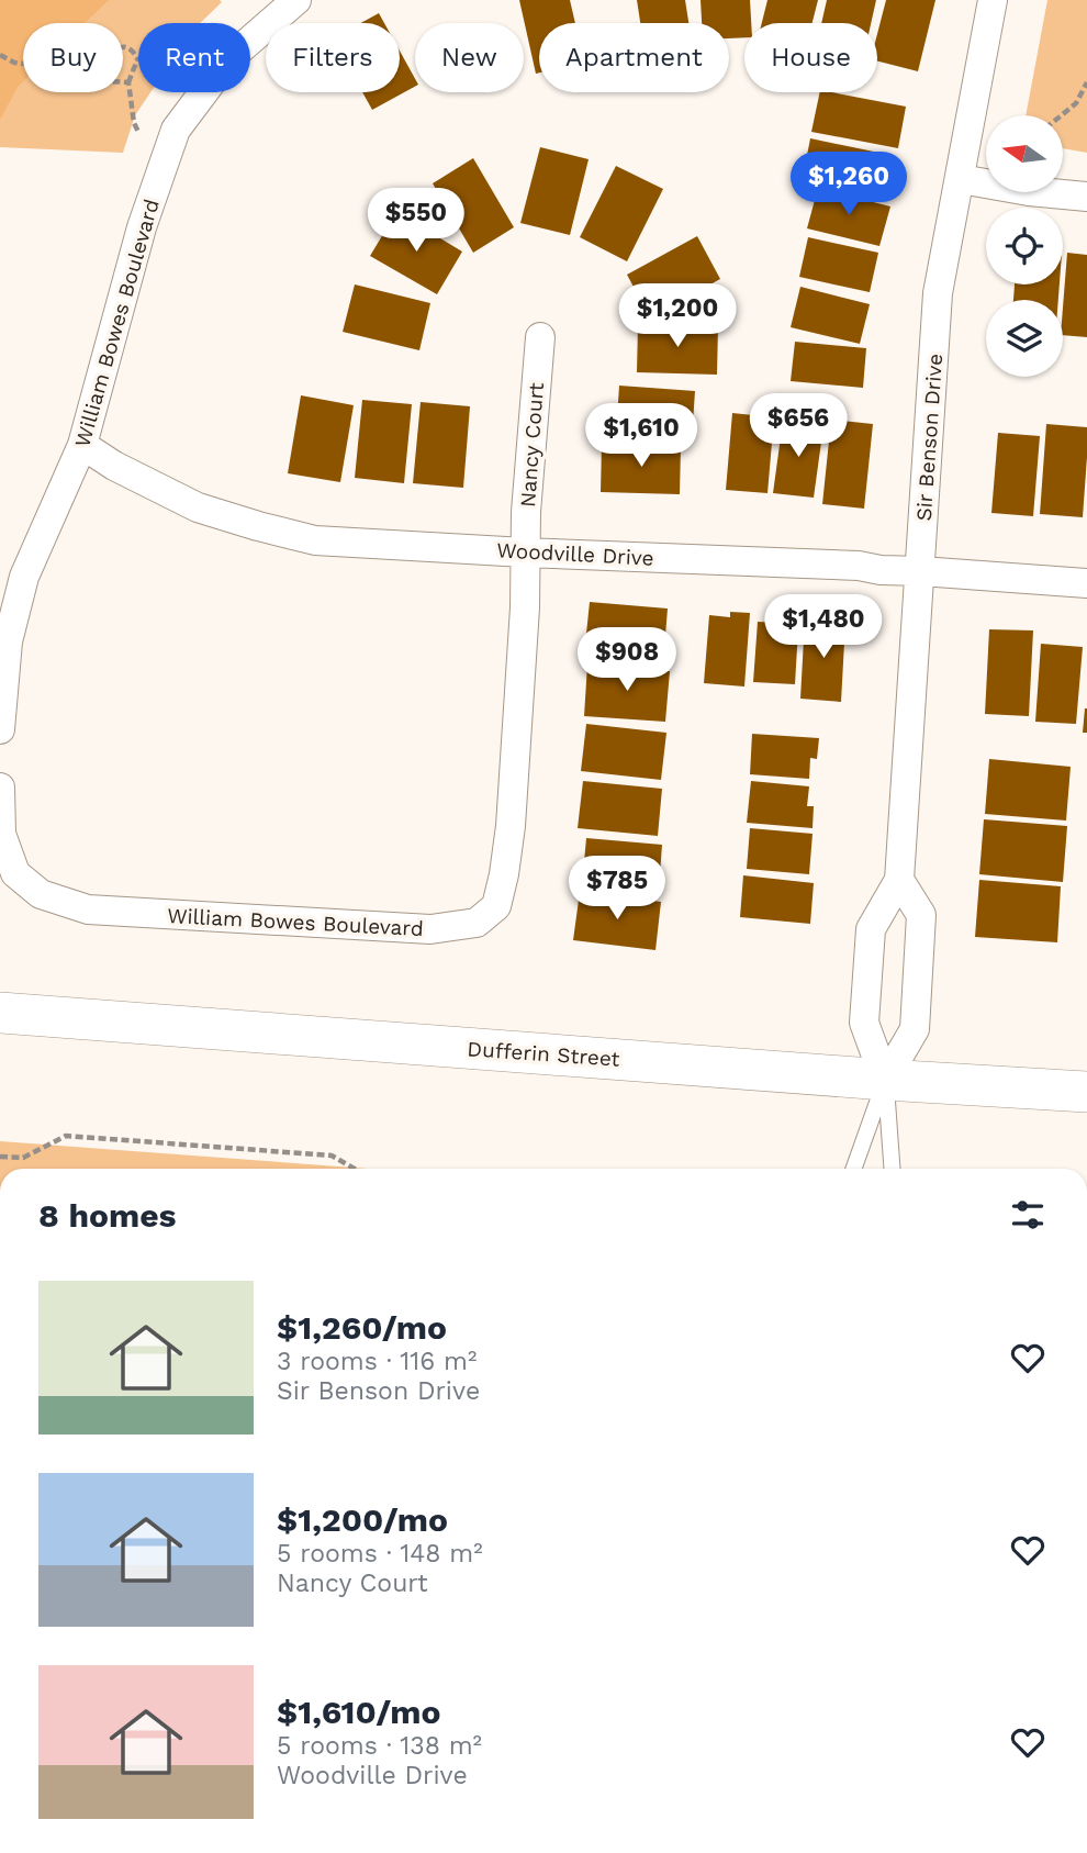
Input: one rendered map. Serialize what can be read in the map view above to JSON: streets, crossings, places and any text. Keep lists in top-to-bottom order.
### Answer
{
  "streets": {
    "main road": ["Dufferin Street"],
    "street": [
      "William Bowes Boulevard",
      "Sir Benson Drive",
      "Nancy Court",
      "Woodville Drive"
    ]
  },
  "crossings": [
    ["William Bowes Boulevard", "Nancy Court"],
    ["William Bowes Boulevard", "Woodville Drive"],
    ["Sir Benson Drive", "Woodville Drive"],
    ["Sir Benson Drive", "Dufferin Street"],
    ["Nancy Court", "Woodville Drive"]
  ],
  "north": "left",
  "page": {
    "chip": [
      "Buy",
      "Rent",
      "Filters",
      "New",
      "Apartment",
      "House"
    ],
    "price": [
      "$1,260",
      "$550",
      "$1,200",
      "$656",
      "$1,610",
      "$1,480",
      "$908",
      "$785"
    ],
    "heading": "8 homes",
    "list": [
      {
        "name": "$1,260/mo",
        "note": "3 rooms · 116 m² · Sir Benson Drive"
      },
      {
        "name": "$1,200/mo",
        "note": "5 rooms · 148 m² · Nancy Court"
      },
      {
        "name": "$1,610/mo",
        "note": "5 rooms · 138 m² · Woodville Drive"
      }
    ]
  }
}
